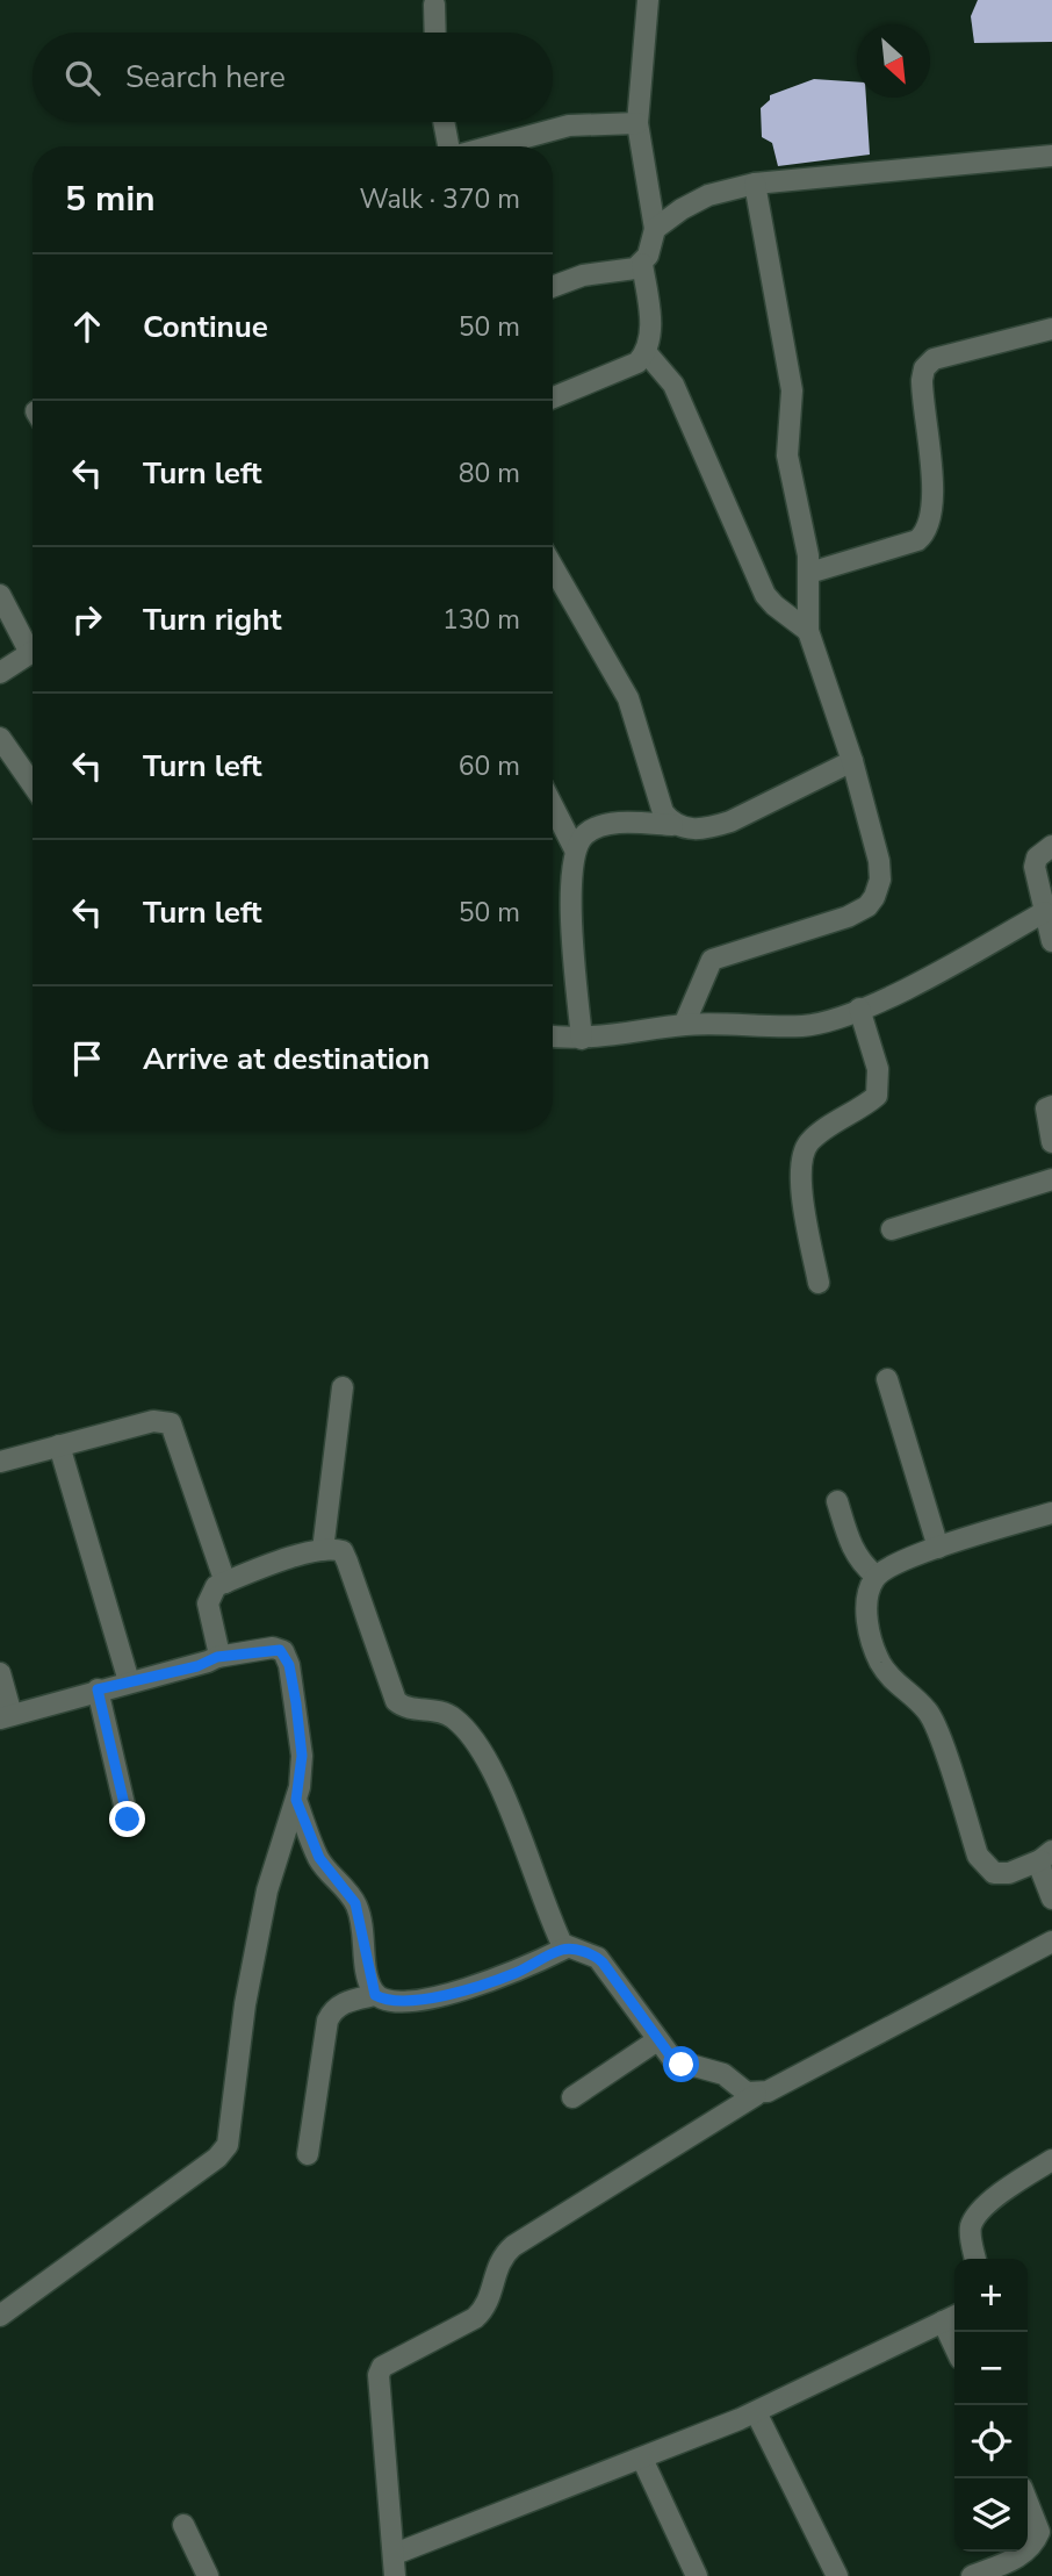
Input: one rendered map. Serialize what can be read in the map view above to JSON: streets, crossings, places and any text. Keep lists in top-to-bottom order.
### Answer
{
  "north": "bottom right",
  "page": {
    "search": "Search here",
    "heading": ["5 min", "Walk · 370 m"],
    "list": [
      ["Continue", "50 m"],
      ["Turn left", "80 m"],
      ["Turn right", "130 m"],
      ["Turn left", "60 m"],
      ["Turn left", "50 m"],
      "Arrive at destination"
    ],
    "map_buttons": ["+", "−"]
  }
}
